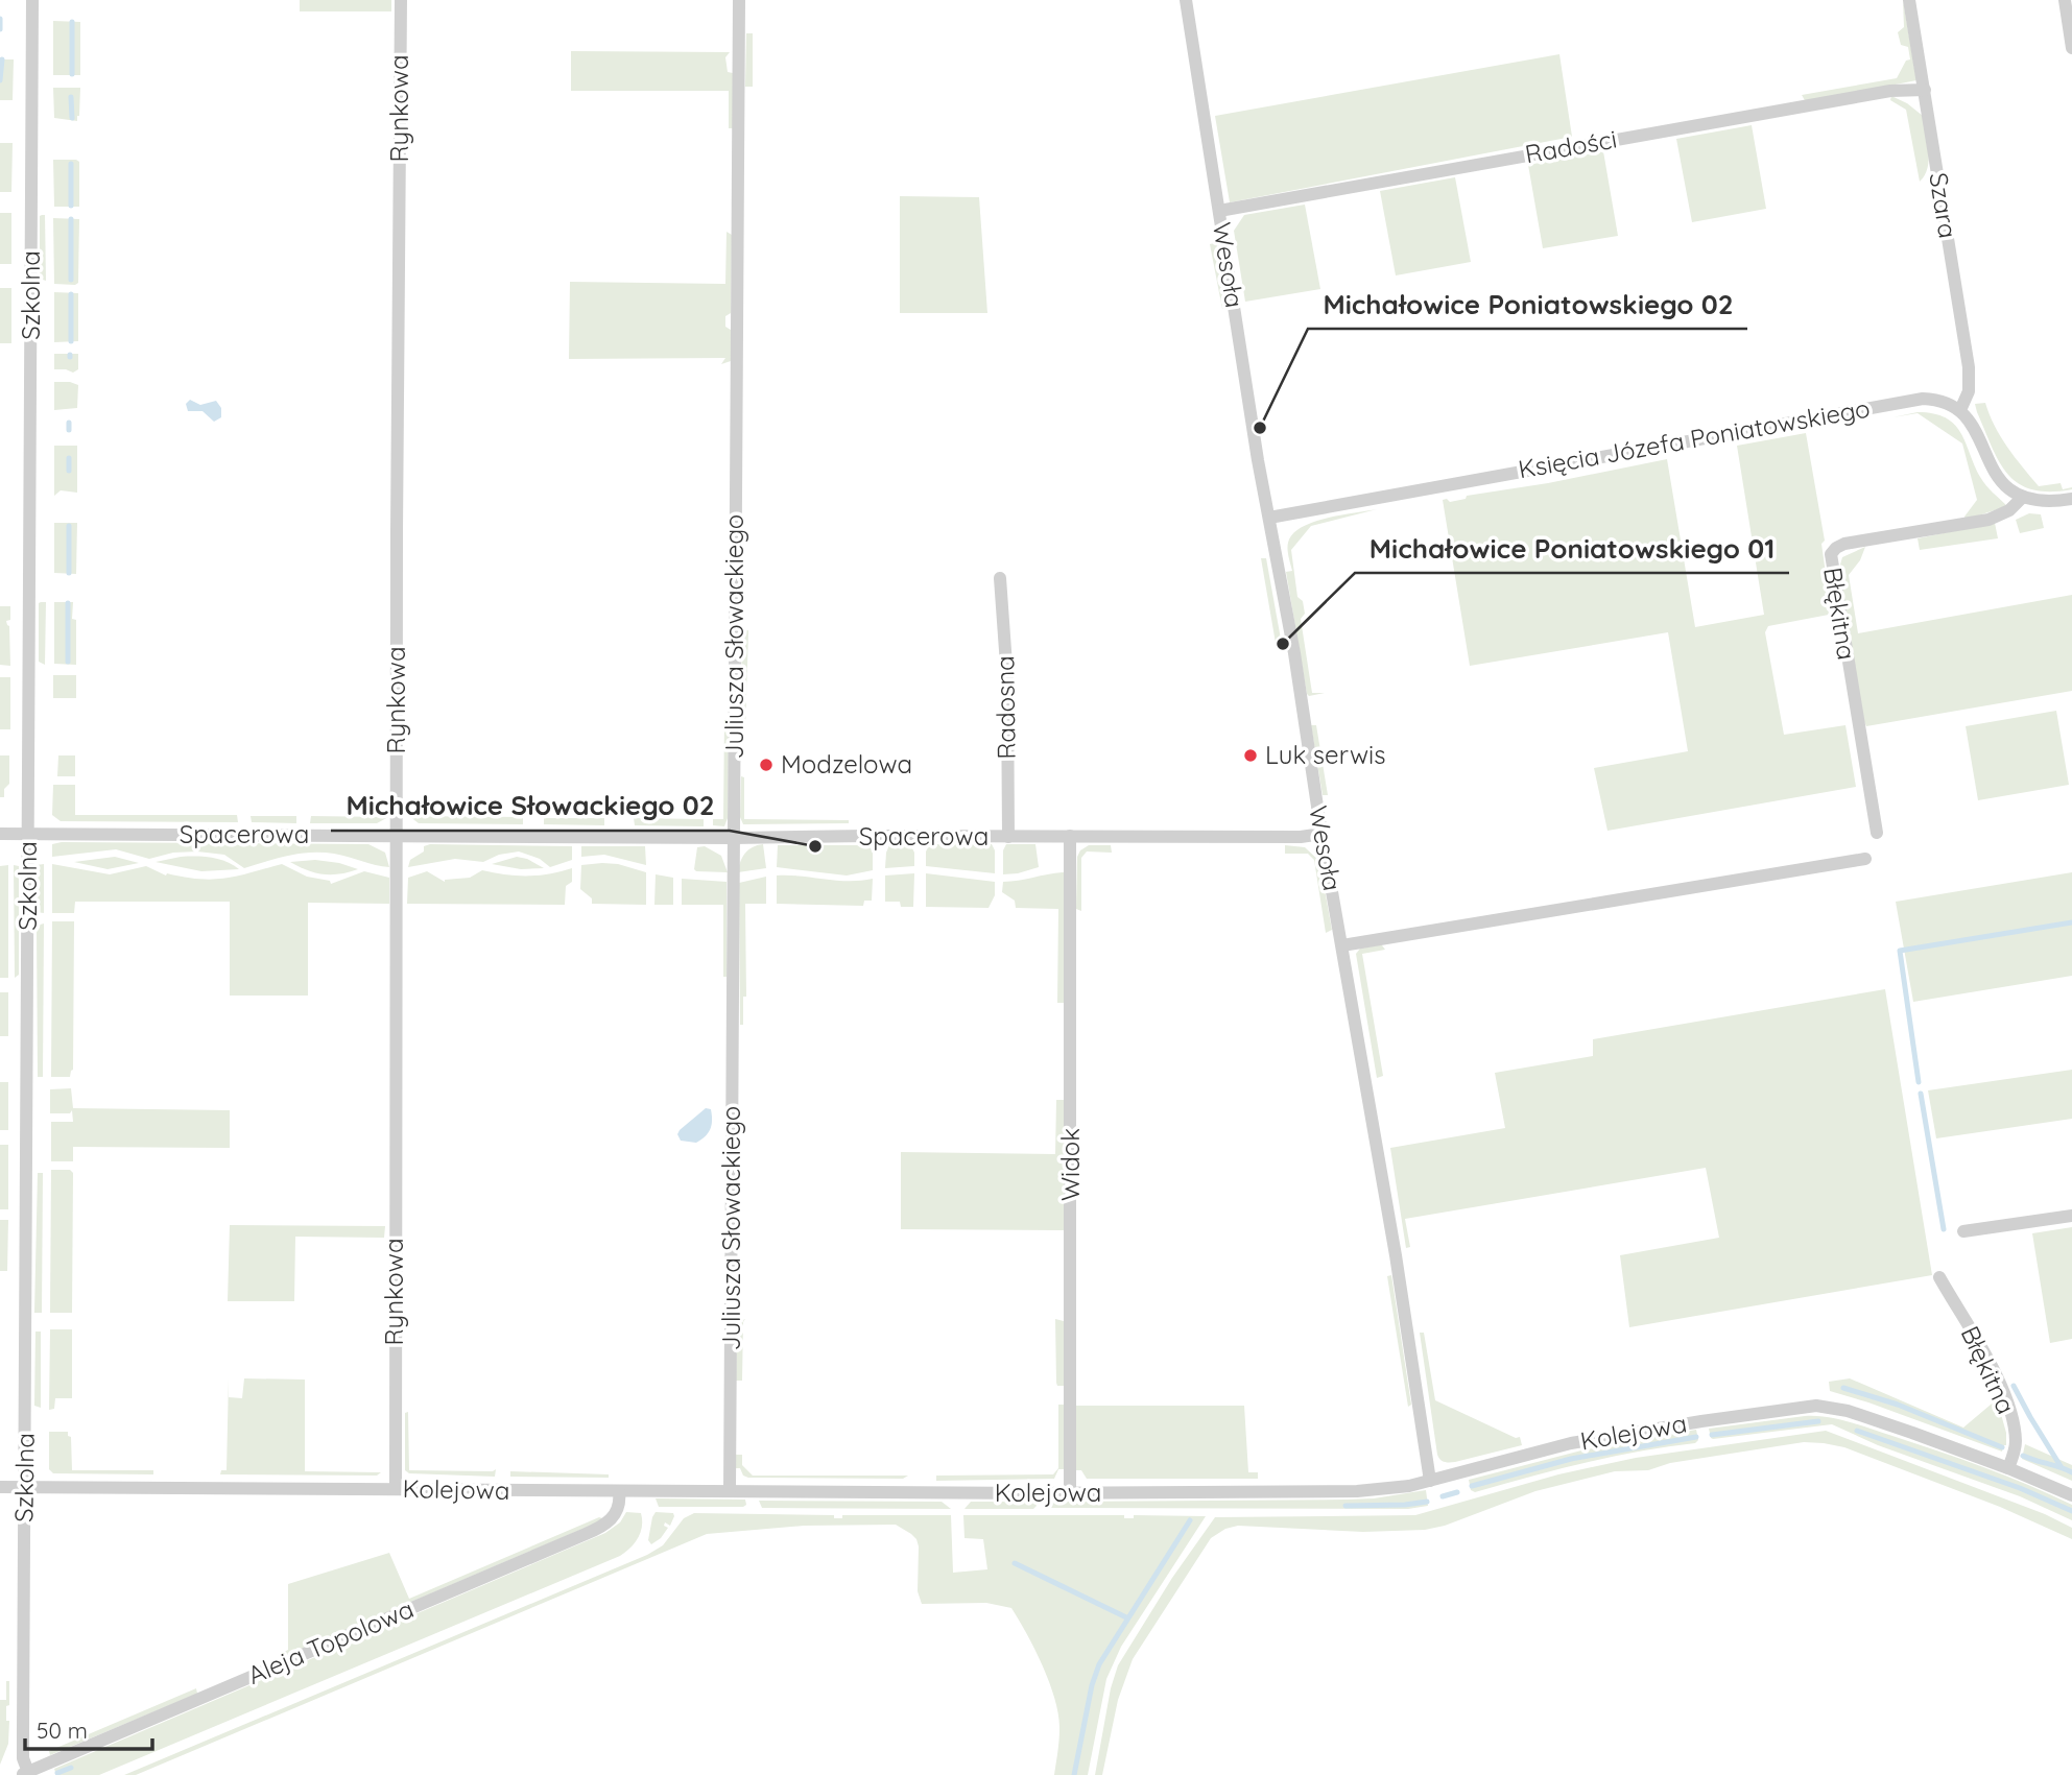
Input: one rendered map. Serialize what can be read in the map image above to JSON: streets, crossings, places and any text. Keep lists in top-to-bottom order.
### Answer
{
  "streets": {
    "street": [
      "Rynkowa",
      "Radości",
      "Szara",
      "Wesoła",
      "Szkolna",
      "Księcia Józefa Poniatowskiego",
      "Błękitna",
      "Juliusza Słowackiego",
      "Radosna",
      "Spacerowa",
      "Widok",
      "Kolejowa",
      "Aleja Topolowa"
    ]
  },
  "crossings": [
    ["Rynkowa", "Spacerowa"],
    ["Rynkowa", "Kolejowa"],
    ["Radości", "Szara"],
    ["Radości", "Wesoła"],
    ["Szara", "Księcia Józefa Poniatowskiego"],
    ["Wesoła", "Księcia Józefa Poniatowskiego"],
    ["Wesoła", "Spacerowa"],
    ["Wesoła", "Kolejowa"],
    ["Szkolna", "Spacerowa"],
    ["Szkolna", "Kolejowa"],
    ["Szkolna", "Aleja Topolowa"],
    ["Błękitna", "Kolejowa"],
    ["Juliusza Słowackiego", "Spacerowa"],
    ["Juliusza Słowackiego", "Kolejowa"],
    ["Radosna", "Spacerowa"],
    ["Spacerowa", "Widok"],
    ["Widok", "Kolejowa"],
    ["Kolejowa", "Aleja Topolowa"]
  ],
  "places": [
    "Michałowice Poniatowskiego 02",
    "Michałowice Poniatowskiego 01",
    "Luk serwis",
    "Modzelowa",
    "Michałowice Słowackiego 02"
  ],
  "scale_bar": "50 m"
}
